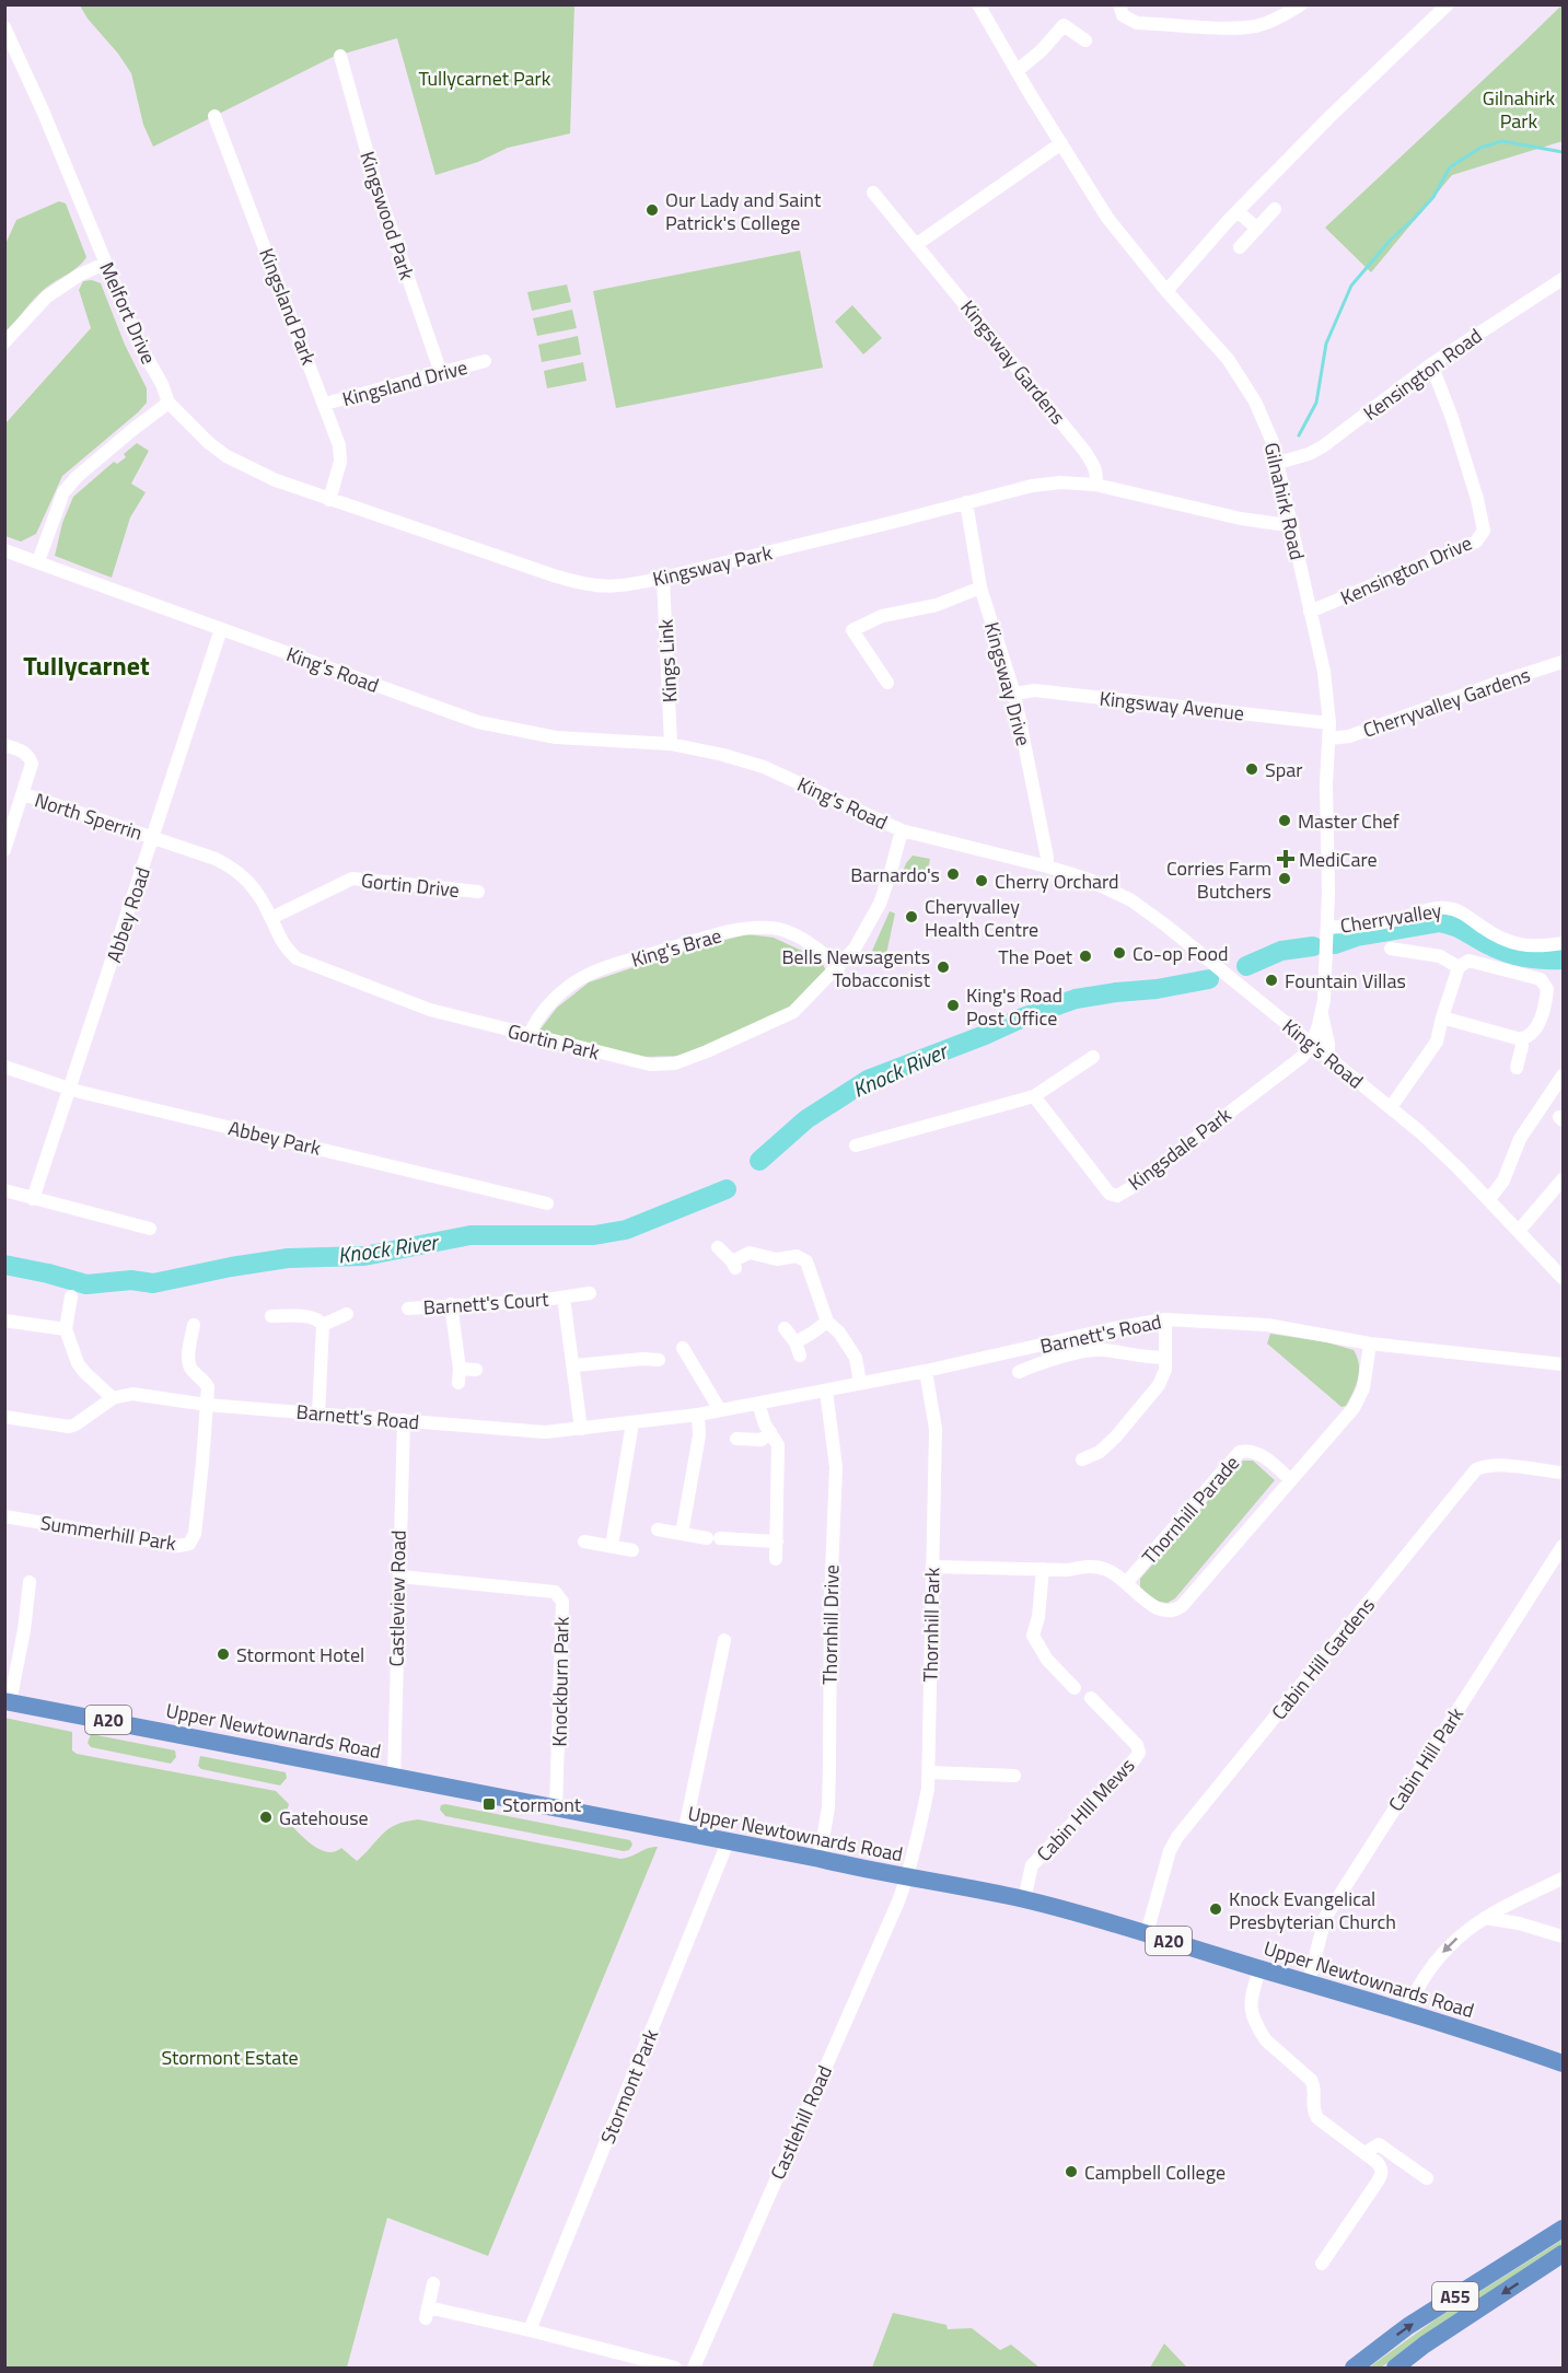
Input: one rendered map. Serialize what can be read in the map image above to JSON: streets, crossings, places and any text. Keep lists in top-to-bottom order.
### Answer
{
  "streets": {
    "highway": ["A20", "Upper Newtownards Road", "A55"],
    "street": [
      "Kingswood Park",
      "Kingsland Park",
      "Melfort Drive",
      "Kingsway Gardens",
      "Kensington Road",
      "Kingsland Drive",
      "Gilnahirk Road",
      "Kingsway Park",
      "Kensington Drive",
      "Kings Link",
      "King's Road",
      "Kingsway Drive",
      "Cherryvalley Gardens",
      "Kingsway Avenue",
      "North Sperrin",
      "Gortin Drive",
      "Abbey Road",
      "Cherryvalley",
      "King's Brae",
      "Gortin Park",
      "Abbey Park",
      "Kingsdale Park",
      "Barnett's Court",
      "Barnett's Road",
      "Thornhill Parade",
      "Summerhill Park",
      "Castleview Road",
      "Thornhill Drive",
      "Thornhill Park",
      "Cabin Hill Gardens",
      "Knockburn Park",
      "Cabin Hill Park",
      "Cabin HIll Mews",
      "Stormont Park",
      "Castlehill Road"
    ]
  },
  "crossings": [
    ["Kingswood Park", "Kingsland Drive"],
    ["Kingsland Park", "Kingsland Drive"],
    ["Kingsland Park", "Kingsway Park"],
    ["Melfort Drive", "Kingsway Park"],
    ["Kingsway Gardens", "Kingsway Park"],
    ["Kensington Road", "Gilnahirk Road"],
    ["Kensington Road", "Kensington Drive"],
    ["Gilnahirk Road", "Kingsway Park"],
    ["Gilnahirk Road", "Kensington Drive"],
    ["Gilnahirk Road", "King's Road"],
    ["Gilnahirk Road", "Cherryvalley Gardens"],
    ["Gilnahirk Road", "Kingsway Avenue"],
    ["Gilnahirk Road", "Cherryvalley"],
    ["Gilnahirk Road", "Kingsdale Park"],
    ["Kingsway Park", "Kings Link"],
    ["Kingsway Park", "Kingsway Drive"],
    ["Kings Link", "King's Road"],
    ["King's Road", "Kingsway Drive"],
    ["King's Road", "Abbey Road"],
    ["King's Road", "Gortin Park"],
    ["King's Road", "Kingsdale Park"],
    ["Kingsway Drive", "Kingsway Avenue"],
    ["North Sperrin", "Abbey Road"],
    ["North Sperrin", "Gortin Park"],
    ["Gortin Drive", "Gortin Park"],
    ["Abbey Road", "Gortin Park"],
    ["Abbey Road", "Abbey Park"],
    ["King's Brae", "Gortin Park"],
    ["Barnett's Court", "Barnett's Road"],
    ["Barnett's Road", "Thornhill Parade"],
    ["Barnett's Road", "Summerhill Park"],
    ["Barnett's Road", "Castleview Road"],
    ["Barnett's Road", "Thornhill Drive"],
    ["Barnett's Road", "Thornhill Park"],
    ["Thornhill Parade", "Thornhill Park"],
    ["Castleview Road", "Knockburn Park"],
    ["Castleview Road", "Upper Newtownards Road"],
    ["Thornhill Drive", "Upper Newtownards Road"],
    ["Thornhill Park", "Upper Newtownards Road"],
    ["Thornhill Park", "Castlehill Road"],
    ["Cabin Hill Gardens", "Upper Newtownards Road"],
    ["Knockburn Park", "Upper Newtownards Road"],
    ["Upper Newtownards Road", "Cabin Hill Park"],
    ["Upper Newtownards Road", "Cabin HIll Mews"],
    ["Upper Newtownards Road", "Stormont Park"],
    ["Upper Newtownards Road", "Castlehill Road"]
  ],
  "districts": ["Tullycarnet"],
  "water": ["Knock River"],
  "parks": ["Tullycarnet Park", "Gilnahirk Park", "Stormont Estate"],
  "places": {
    "other": [
      "Our Lady and Saint Patrick's College",
      "Spar",
      "Master Chef",
      "Barnardo's",
      "Corries Farm Butchers",
      "Cherry Orchard",
      "Cheryvalley Health Centre",
      "Co-op Food",
      "The Poet",
      "Bells Newsagents Tobacconist",
      "Fountain Villas",
      "King's Road Post Office",
      "Stormont Hotel",
      "Gatehouse",
      "Knock Evangelical Presbyterian Church",
      "Campbell College"
    ],
    "health": ["MediCare"],
    "transit": ["Stormont"]
  }
}
